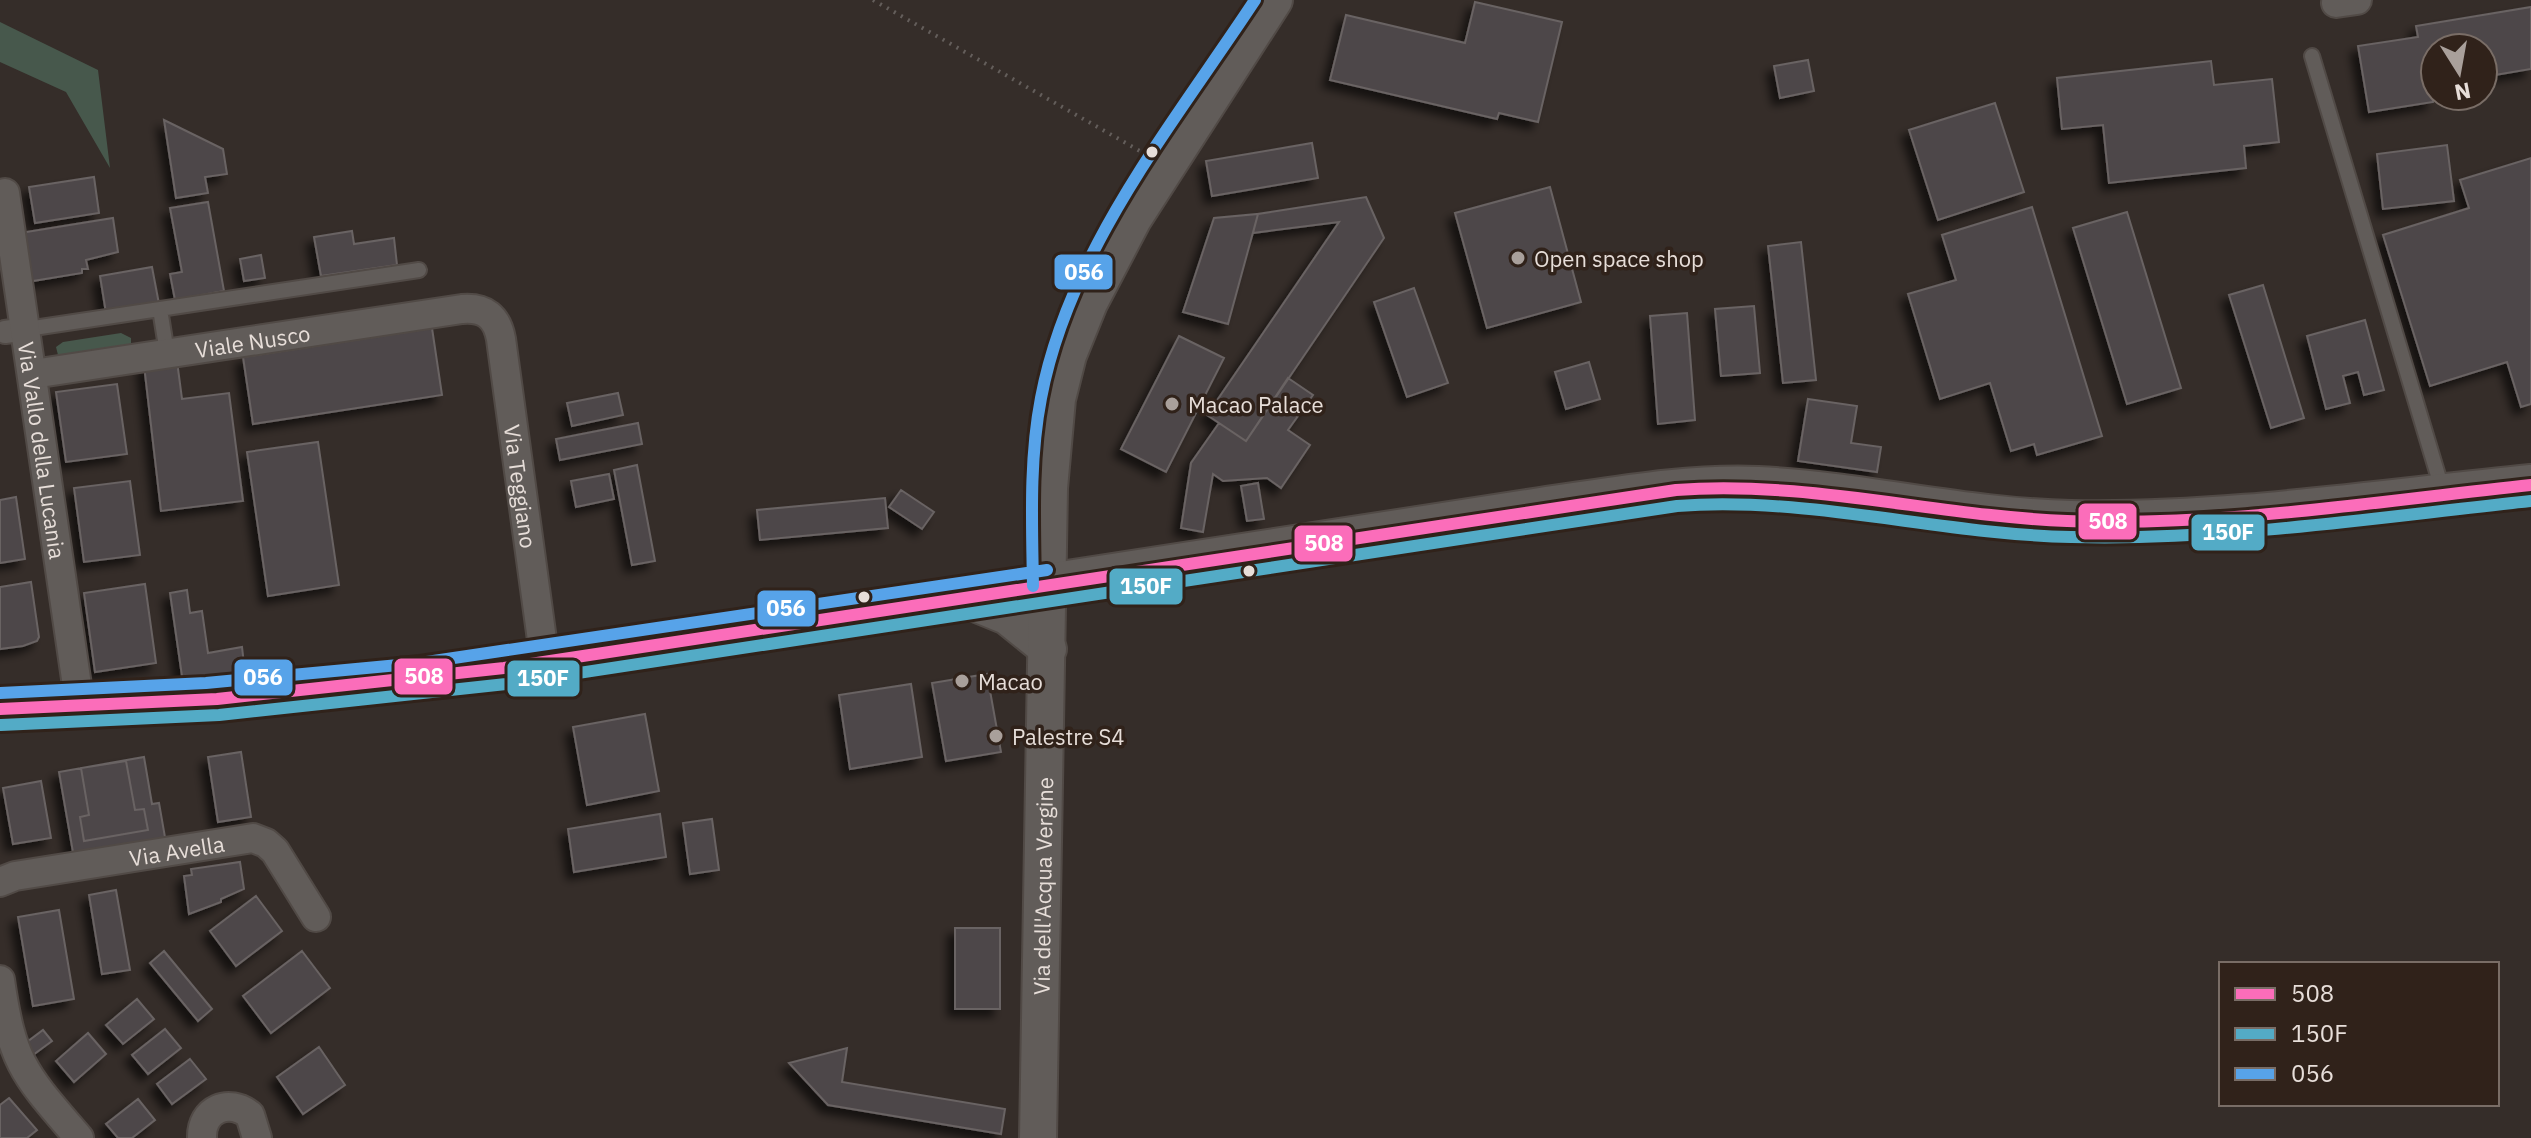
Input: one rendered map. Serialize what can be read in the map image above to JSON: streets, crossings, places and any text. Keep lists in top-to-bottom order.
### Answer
{
  "streets": {
    "street": [
      "Viale Nusco",
      "Via Vallo della Lucania",
      "Via Teggiano",
      "Via Avella",
      "Via dell'Acqua Vergine"
    ]
  },
  "crossings": [
    ["Viale Nusco", "Via Vallo della Lucania"],
    ["Viale Nusco", "Via Teggiano"]
  ],
  "places": [
    "Open space shop",
    "Macao Palace",
    "Macao",
    "Palestre S4"
  ],
  "lines": ["transit line 056", "transit line 508", "transit line 150F"],
  "legend": ["508", "150F", "056"],
  "north": "bottom"
}
